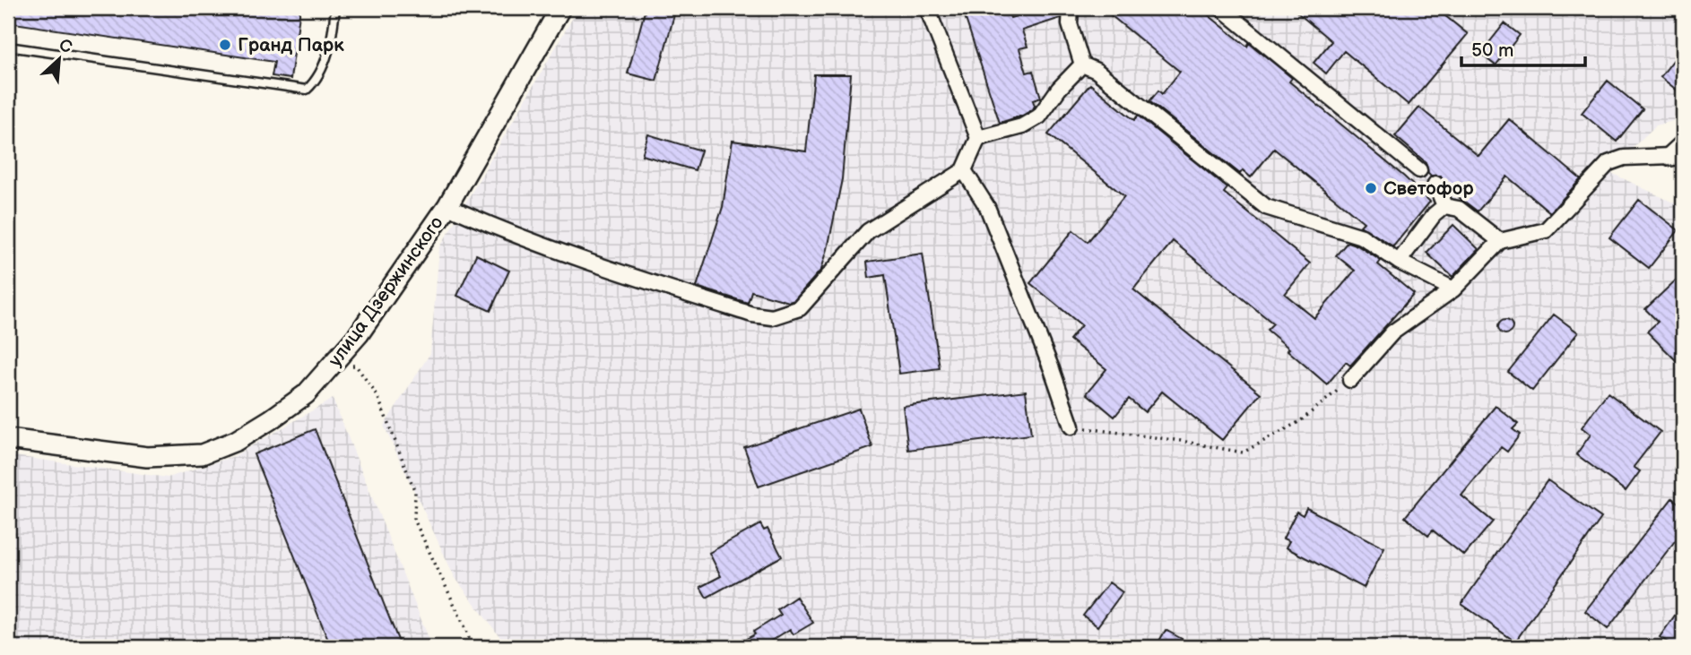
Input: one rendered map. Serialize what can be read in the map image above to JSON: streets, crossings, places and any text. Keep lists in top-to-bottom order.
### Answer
{
  "streets": {
    "main road": ["улица Дзержинского"]
  },
  "places": ["Гранд Парк", "Светофор"],
  "scale_bar": "50 m",
  "north": "top right"
}
